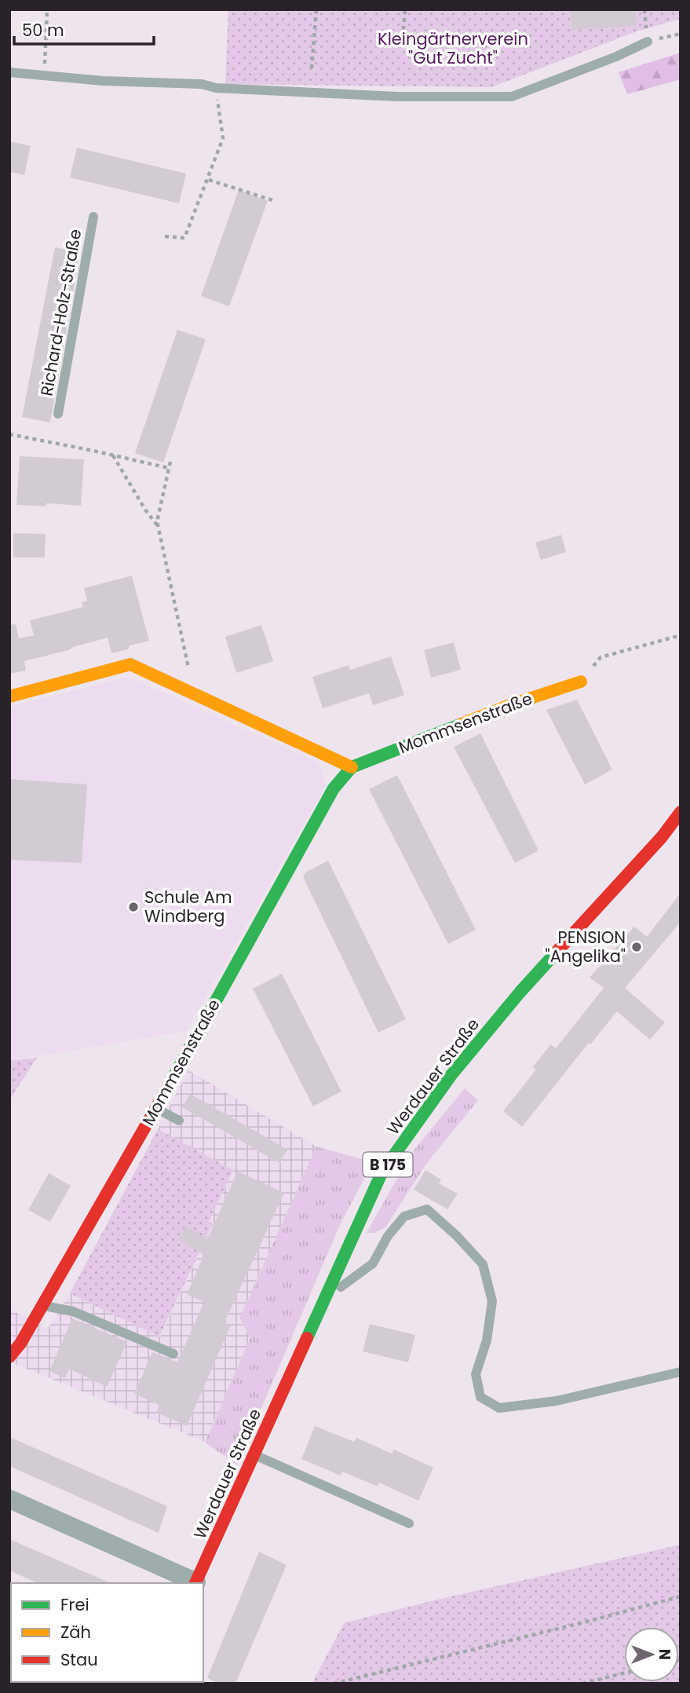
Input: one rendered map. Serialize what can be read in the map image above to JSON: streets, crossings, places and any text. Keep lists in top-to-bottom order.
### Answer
{
  "streets": {
    "street": ["Mommsenstraße", "Werdauer Straße", "B 175"],
    "lane": ["Richard-Holz-Straße"]
  },
  "parks": ["Kleingärtnerverein \"Gut Zucht\""],
  "places": ["Schule Am Windberg", "PENSION \"Angelika\""],
  "legend": ["Frei", "Zäh", "Stau"],
  "scale_bar": "50 m",
  "north": "right"
}
